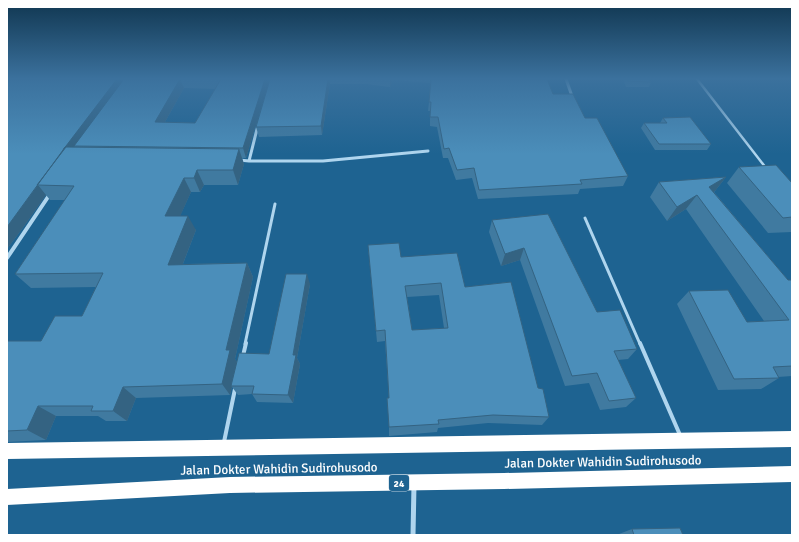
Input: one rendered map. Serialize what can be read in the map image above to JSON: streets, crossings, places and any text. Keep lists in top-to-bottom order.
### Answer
{
  "streets": {
    "highway": ["Jalan Dokter Wahidin Sudirohusodo", "24"]
  }
}
